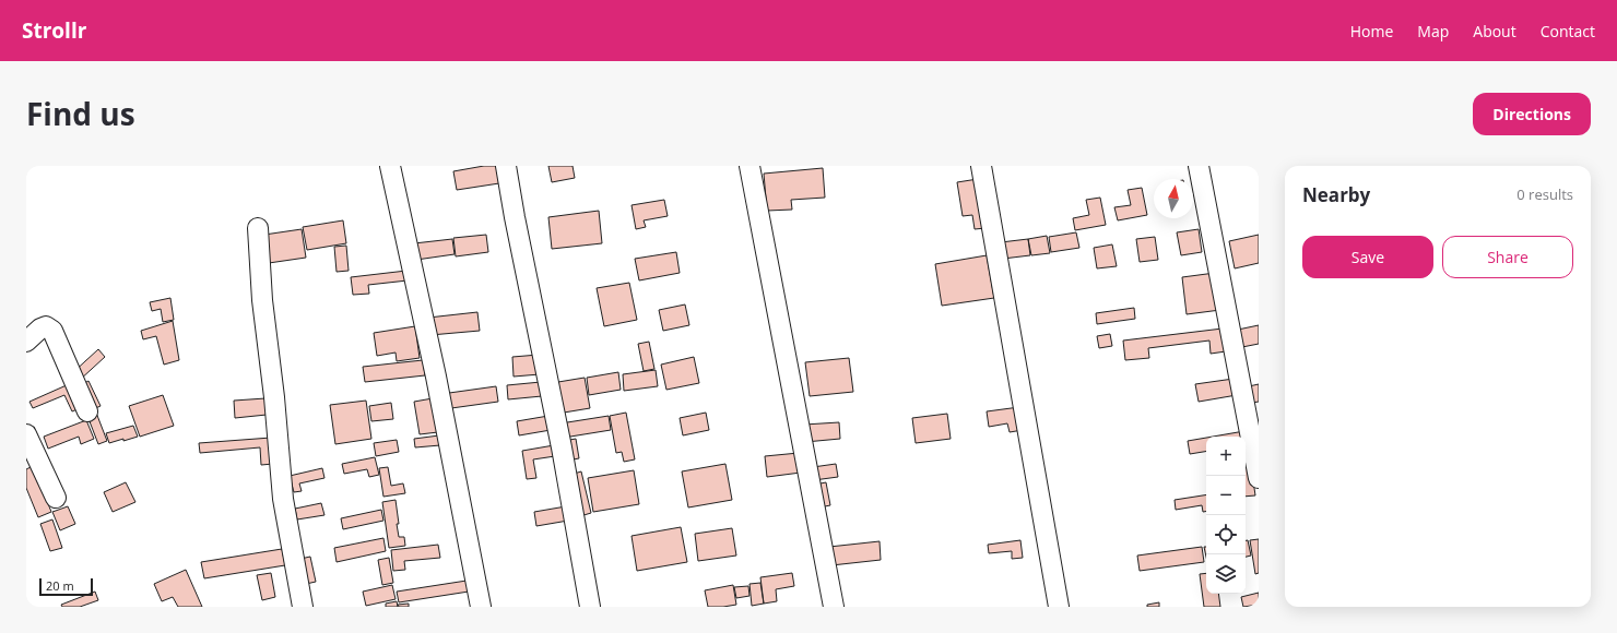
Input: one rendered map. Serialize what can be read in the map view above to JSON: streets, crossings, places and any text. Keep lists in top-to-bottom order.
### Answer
{
  "scale_bar": "20 m",
  "north": "top",
  "page": {
    "header": "Strollr",
    "nav": [
      "Home",
      "Map",
      "About",
      "Contact"
    ],
    "title": "Find us",
    "buttons": [
      "Directions",
      ["Save", "Share"]
    ],
    "heading": ["Nearby", "0 results"],
    "map_buttons": ["+", "−"],
    "scale": "20 m"
  }
}
